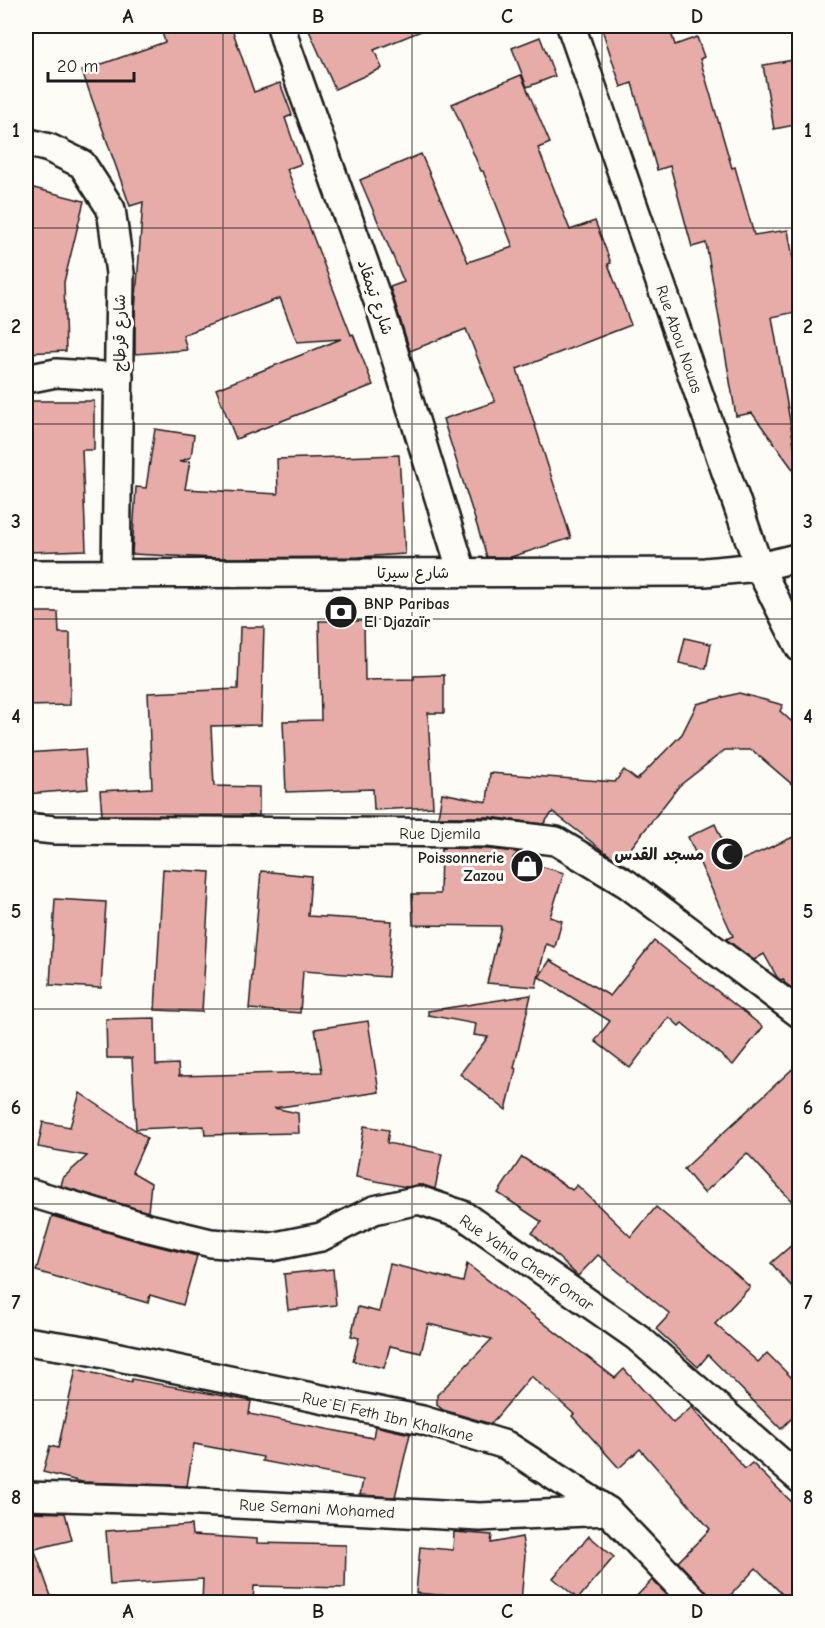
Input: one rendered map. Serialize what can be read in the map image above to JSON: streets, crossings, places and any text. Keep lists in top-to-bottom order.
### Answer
{
  "streets": {
    "street": [
      "شارع تيمقاد",
      "شارع قرطاج",
      "Rue Abou Nouas",
      "شارع سيرتا",
      "Rue Djemila",
      "Rue Yahia Cherif Omar",
      "Rue El Feth Ibn Khalkane",
      "Rue Semani Mohamed"
    ]
  },
  "crossings": [
    ["شارع تيمقاد", "شارع سيرتا"],
    ["شارع قرطاج", "شارع سيرتا"],
    ["Rue Abou Nouas", "شارع سيرتا"],
    ["Rue El Feth Ibn Khalkane", "Rue Semani Mohamed"]
  ],
  "places": {
    "bank": ["BNP Paribas El Djazaïr"],
    "mosque": ["مسجد القدس"],
    "shop": ["Poissonnerie Zazou"]
  },
  "scale_bar": "20 m",
  "grid": {
    "columns": [
      "A",
      "B",
      "C",
      "D"
    ],
    "rows": [
      "1",
      "2",
      "3",
      "4",
      "5",
      "6",
      "7",
      "8"
    ]
  }
}
